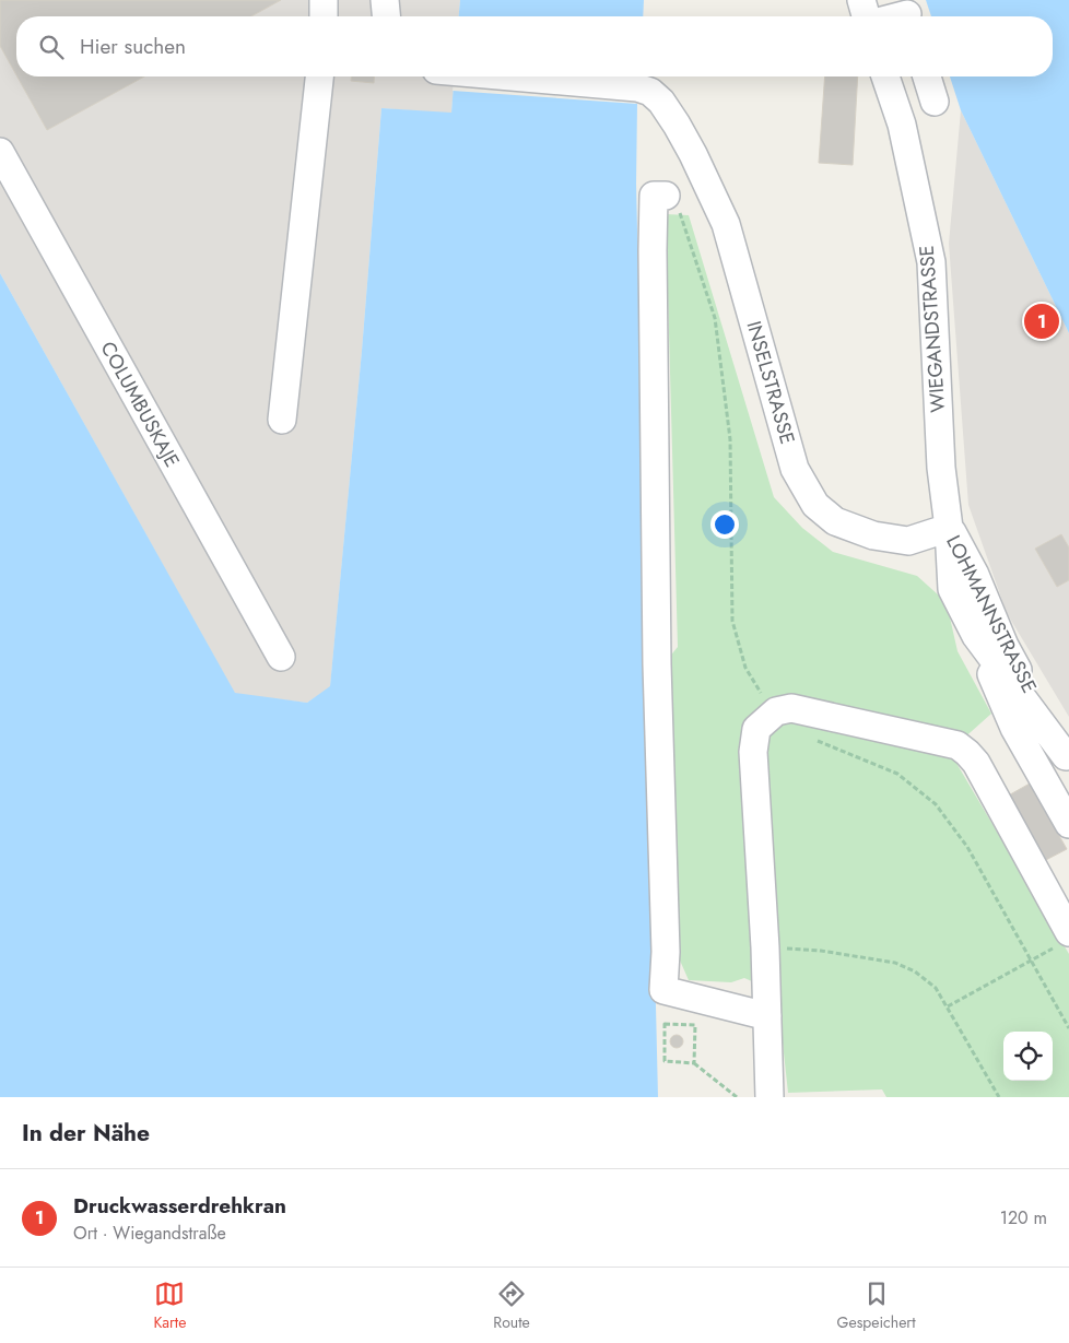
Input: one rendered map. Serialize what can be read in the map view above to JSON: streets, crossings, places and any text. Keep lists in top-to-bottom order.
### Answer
{
  "streets": {
    "street": [
      "WIEGANDSTRASSE",
      "INSELSTRASSE",
      "COLUMBUSKAJE",
      "LOHMANNSTRASSE"
    ]
  },
  "crossings": [
    ["WIEGANDSTRASSE", "INSELSTRASSE"],
    ["WIEGANDSTRASSE", "LOHMANNSTRASSE"],
    ["INSELSTRASSE", "LOHMANNSTRASSE"]
  ],
  "page": {
    "search": "Hier suchen",
    "pins": "1",
    "heading": "In der Nähe",
    "list": [
      {
        "mark": "1",
        "name": "Druckwasserdrehkran",
        "note": "Ort · Wiegandstraße",
        "value": "120 m"
      }
    ],
    "nav": ["Karte", "Route", "Gespeichert"]
  }
}
